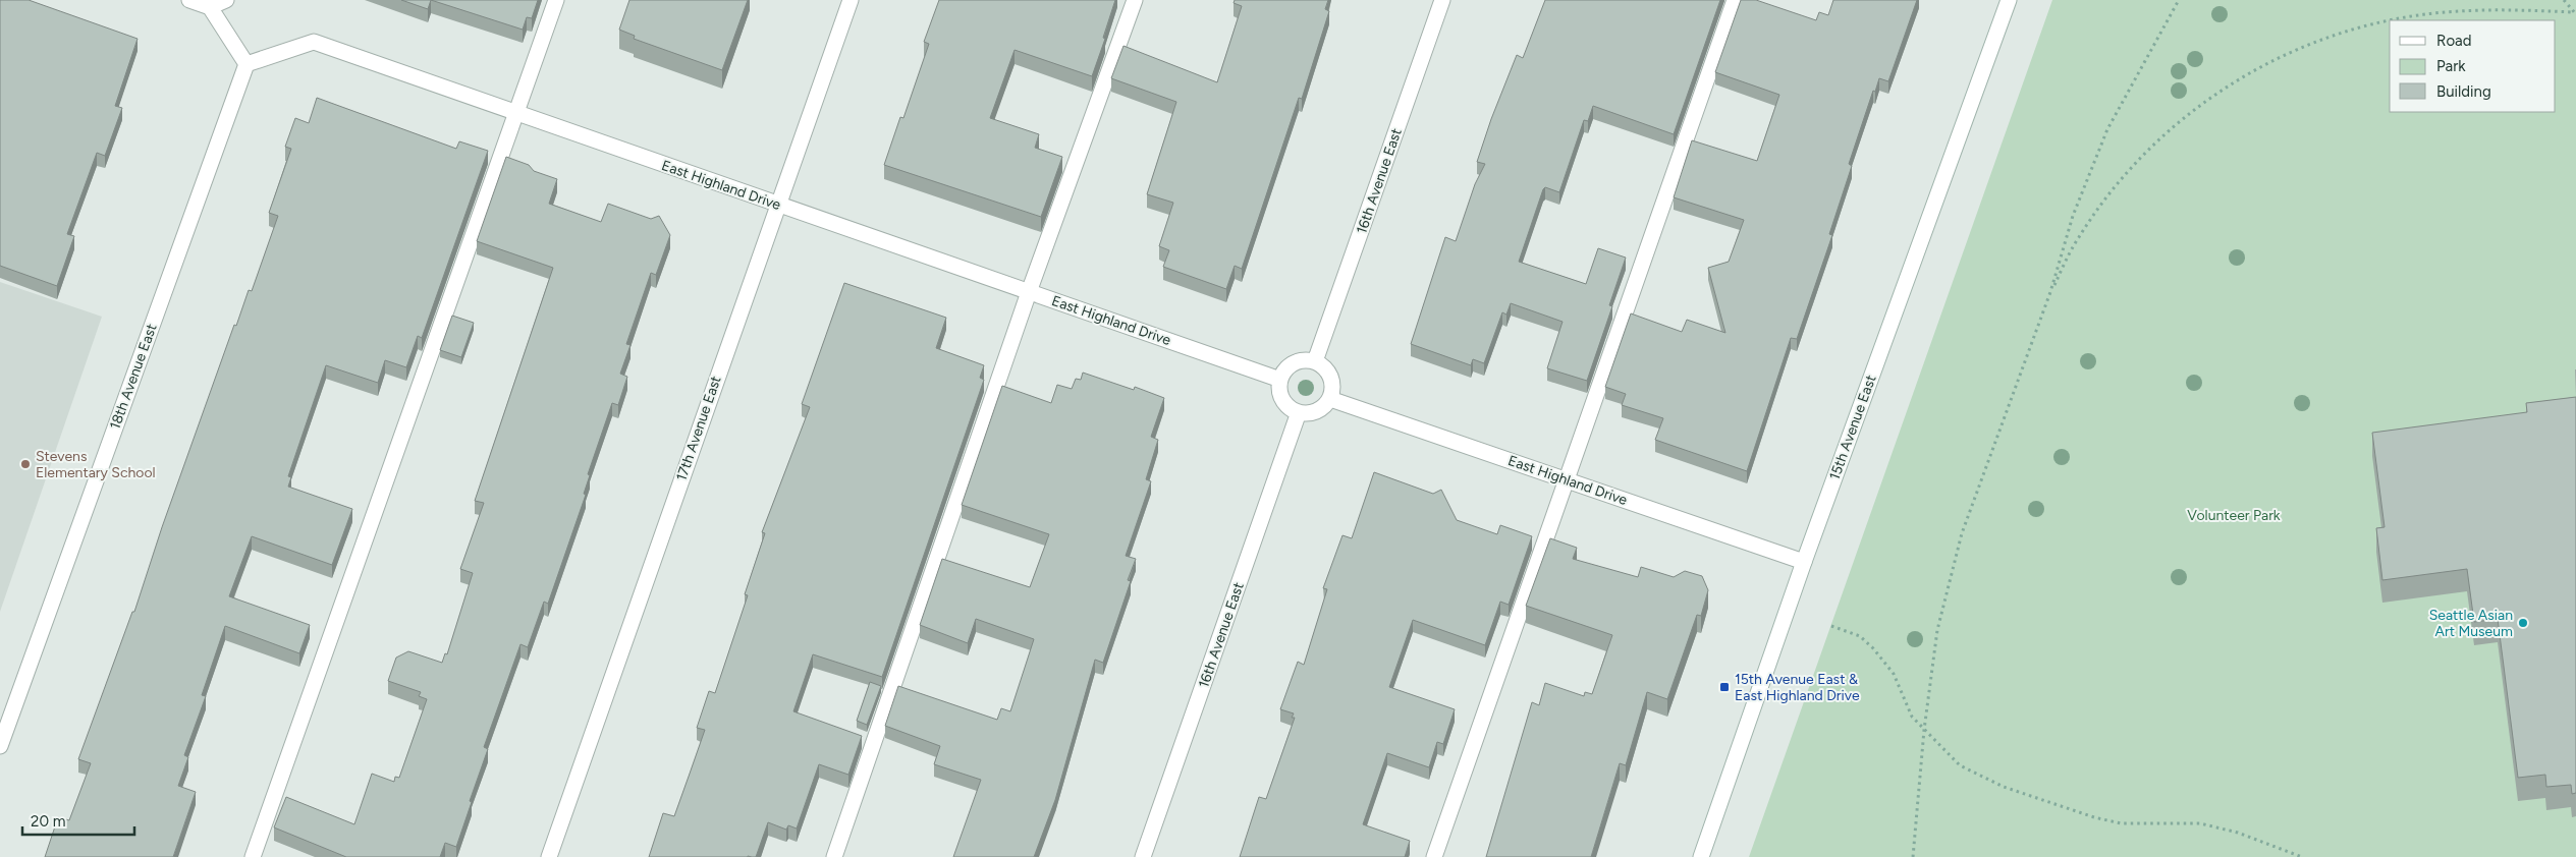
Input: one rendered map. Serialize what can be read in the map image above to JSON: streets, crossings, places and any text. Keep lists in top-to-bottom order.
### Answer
{
  "streets": {
    "street": [
      "16th Avenue East",
      "East Highland Drive",
      "18th Avenue East",
      "15th Avenue East",
      "17th Avenue East"
    ]
  },
  "crossings": [
    ["16th Avenue East", "East Highland Drive"],
    ["East Highland Drive", "18th Avenue East"],
    ["East Highland Drive", "15th Avenue East"],
    ["East Highland Drive", "17th Avenue East"]
  ],
  "parks": ["Volunteer Park"],
  "places": {
    "other": ["Stevens Elementary School", "Seattle Asian Art Museum"],
    "transit": ["15th Avenue East & East Highland Drive"]
  },
  "legend": ["Road", "Park", "Building"],
  "scale_bar": "20 m"
}
